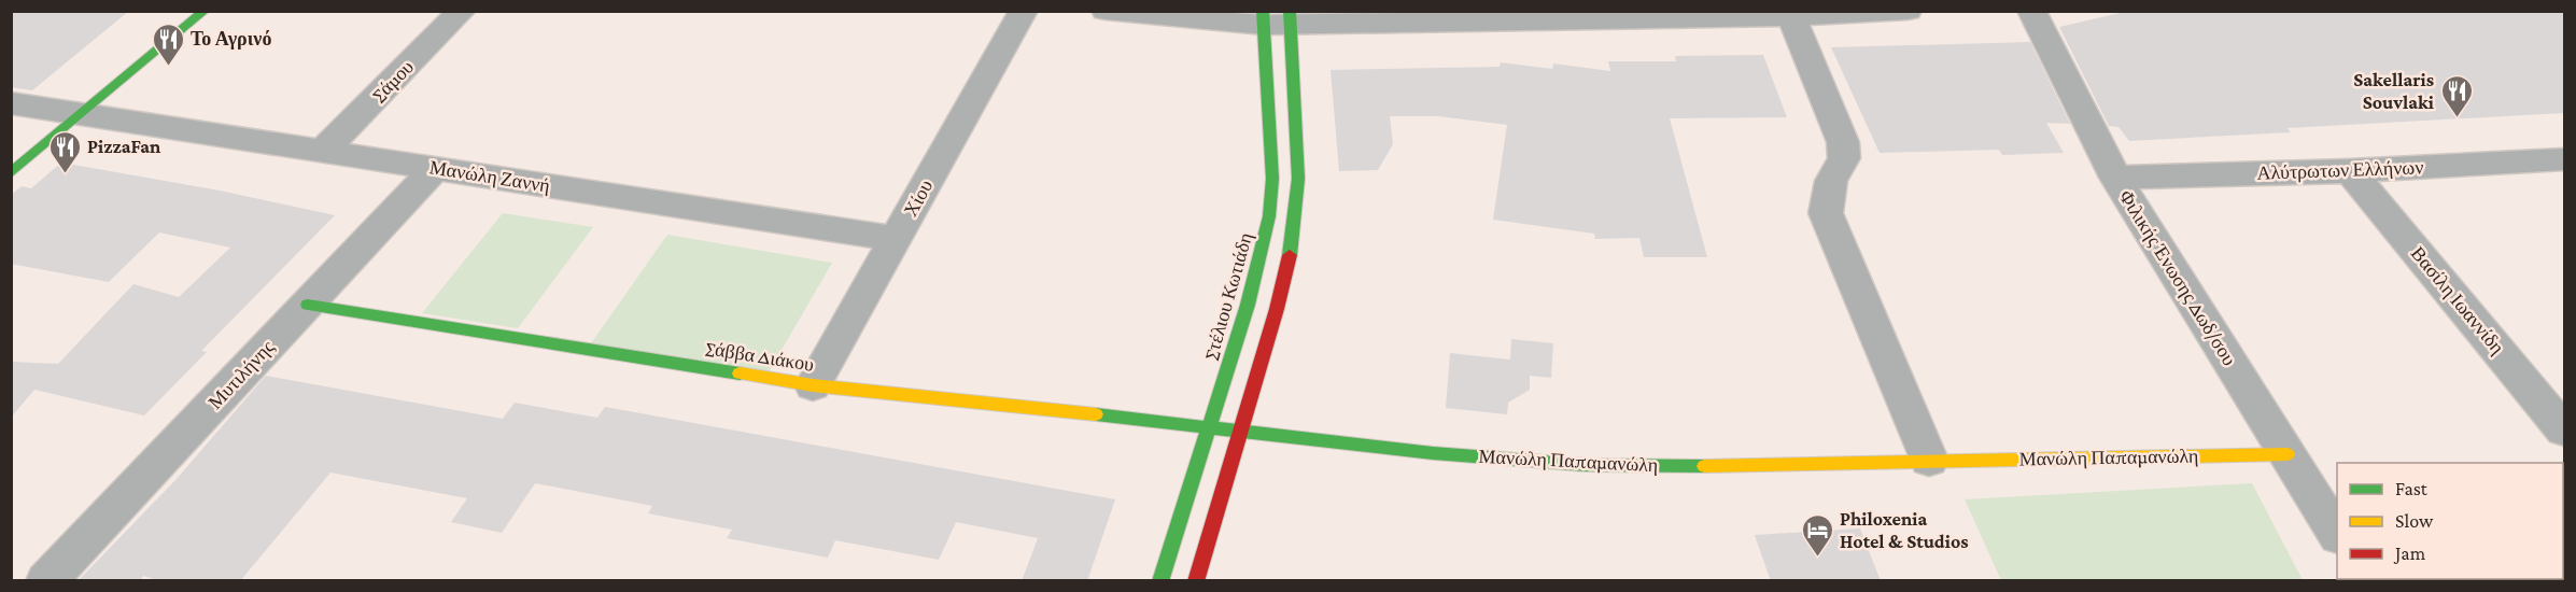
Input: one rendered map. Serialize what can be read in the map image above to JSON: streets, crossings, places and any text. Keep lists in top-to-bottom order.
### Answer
{
  "streets": {
    "street": [
      "Σάμου",
      "Αλύτρωτων Ελλήνων",
      "Μανώλη Ζαννή",
      "Χίου",
      "Φιλικής Ένωσης Δωδ/σου",
      "Στέλιου Κωτιάδη",
      "Βασίλη Ιωαννίδη",
      "Σάββα Διάκου",
      "Μυτιλήνης",
      "Μανώλη Παπαμανώλη"
    ]
  },
  "crossings": [
    ["Σάμου", "Μανώλη Ζαννή"],
    ["Αλύτρωτων Ελλήνων", "Φιλικής Ένωσης Δωδ/σου"],
    ["Αλύτρωτων Ελλήνων", "Βασίλη Ιωαννίδη"],
    ["Μανώλη Ζαννή", "Χίου"],
    ["Μανώλη Ζαννή", "Μυτιλήνης"],
    ["Χίου", "Σάββα Διάκου"],
    ["Φιλικής Ένωσης Δωδ/σου", "Μανώλη Παπαμανώλη"],
    ["Στέλιου Κωτιάδη", "Σάββα Διάκου"],
    ["Στέλιου Κωτιάδη", "Μανώλη Παπαμανώλη"],
    ["Σάββα Διάκου", "Μυτιλήνης"],
    ["Σάββα Διάκου", "Μανώλη Παπαμανώλη"]
  ],
  "places": {
    "restaurant": ["Το Αγρινό", "Sakellaris Souvlaki", "PizzaFan"],
    "hotel": ["Philoxenia Hotel & Studios"]
  },
  "legend": ["Fast", "Slow", "Jam"]
}
